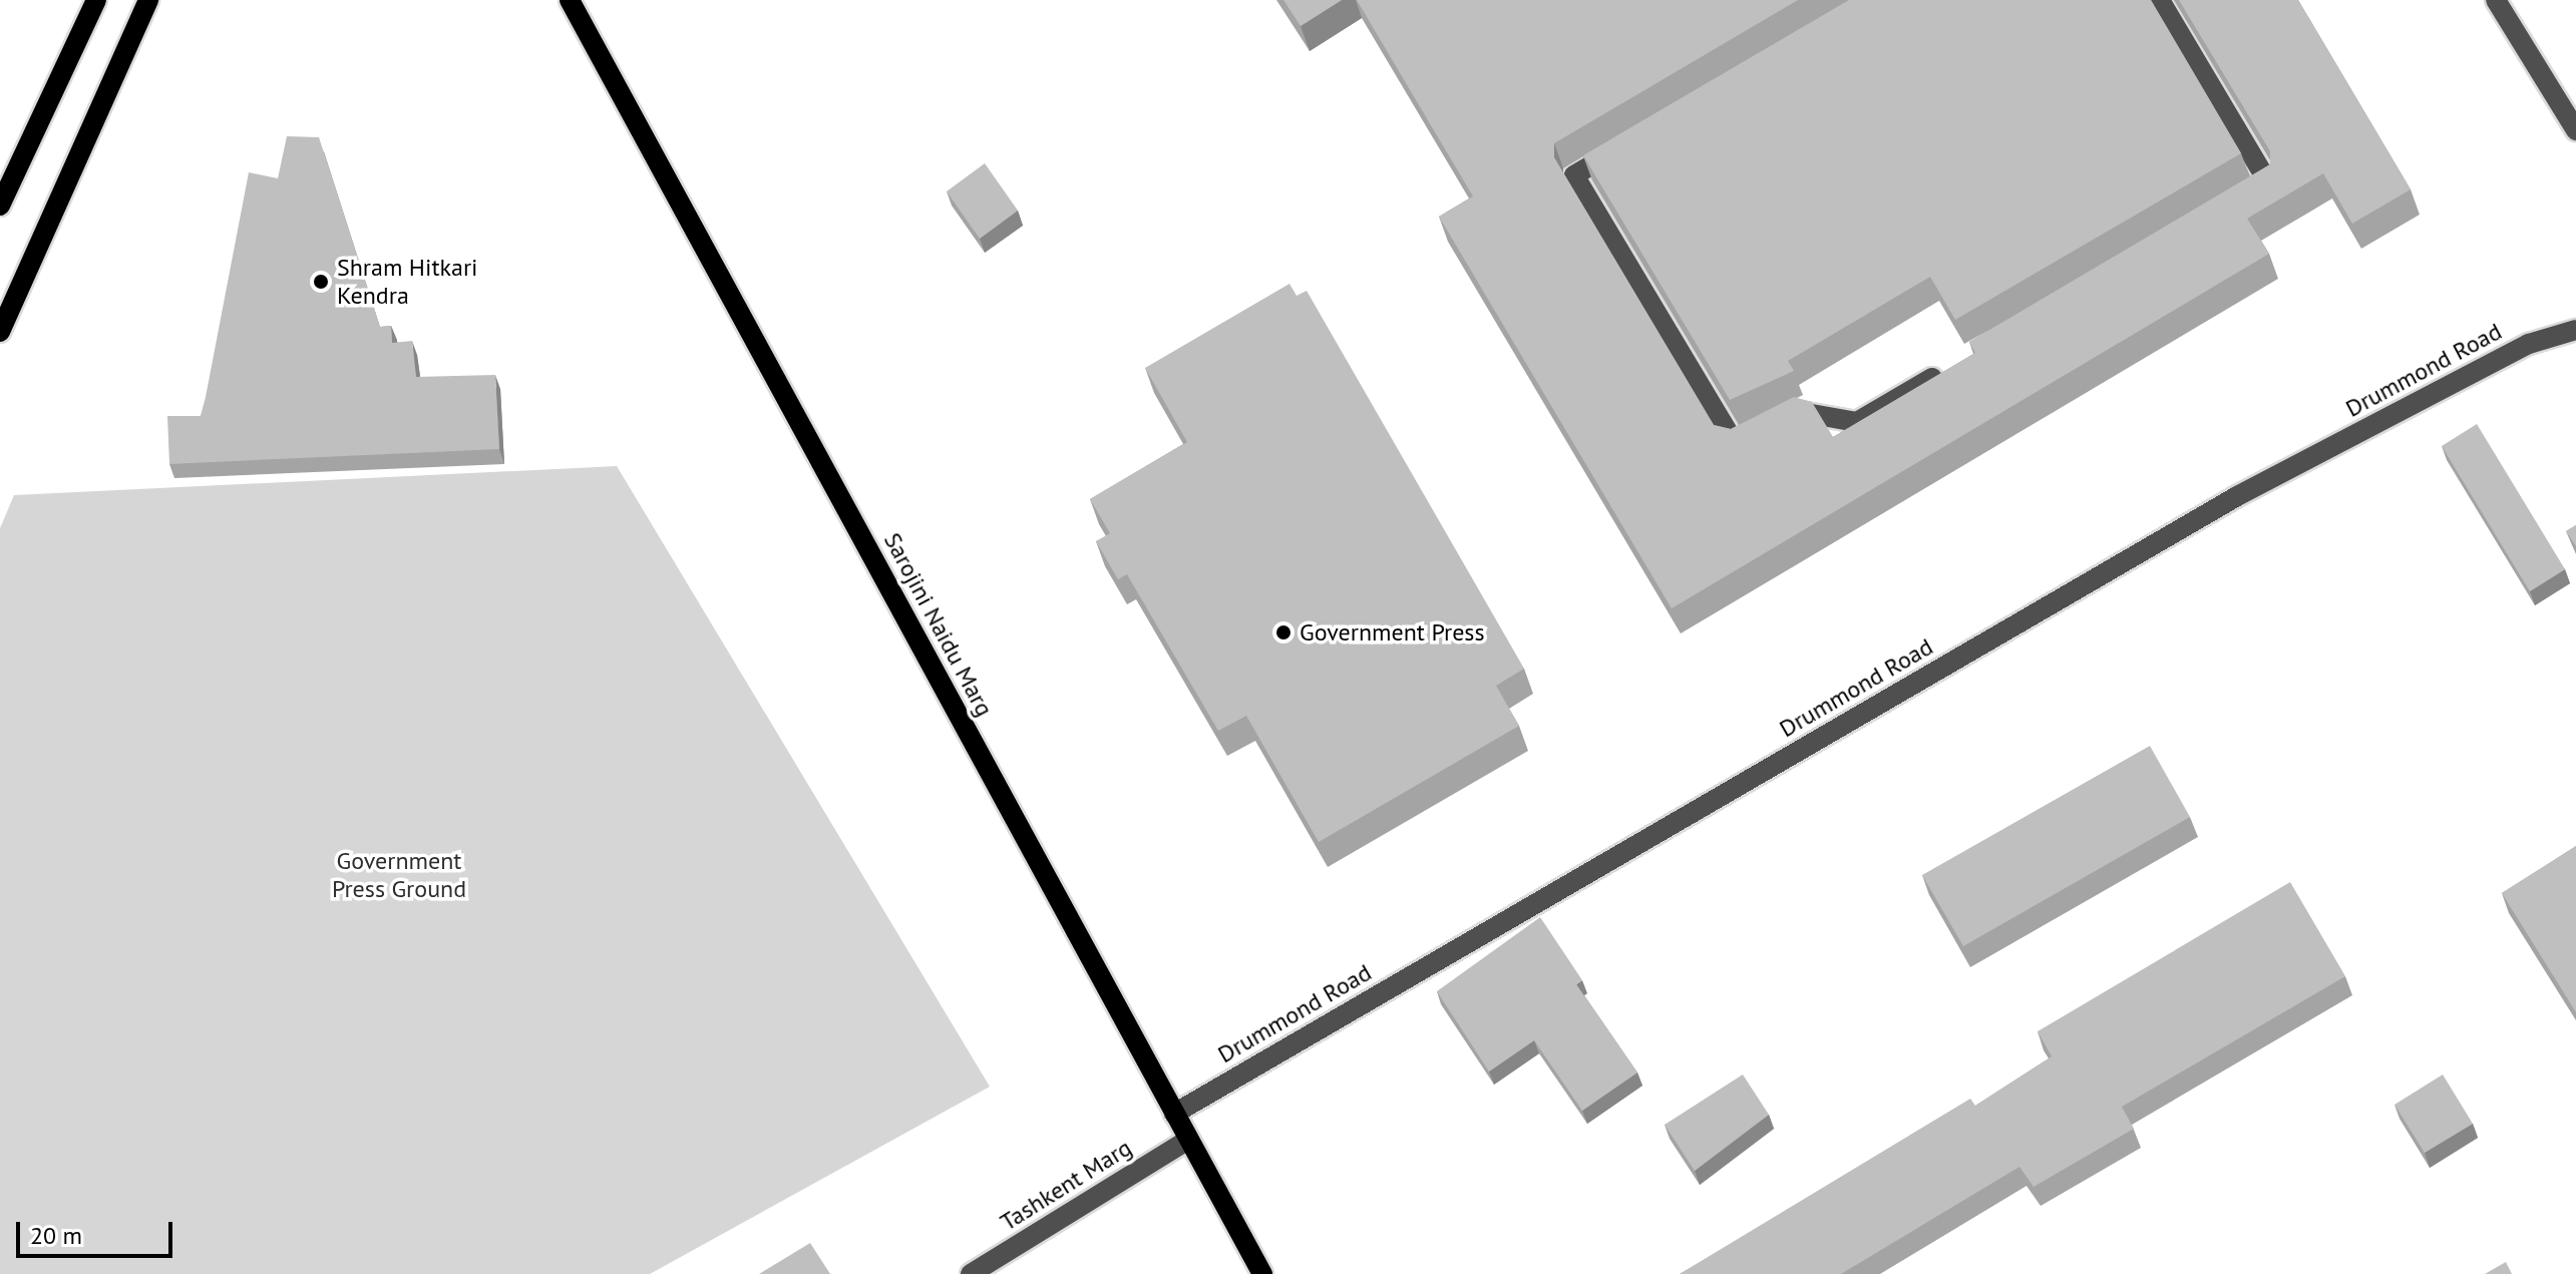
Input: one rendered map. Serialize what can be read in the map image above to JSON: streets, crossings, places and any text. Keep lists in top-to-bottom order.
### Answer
{
  "streets": {
    "main road": ["Sarojini Naidu Marg"],
    "street": ["Drummond Road", "Tashkent Marg"]
  },
  "crossings": [
    ["Drummond Road", "Sarojini Naidu Marg"],
    ["Sarojini Naidu Marg", "Tashkent Marg"]
  ],
  "parks": ["Government Press Ground"],
  "places": ["Shram Hitkari Kendra", "Government Press"],
  "scale_bar": "20 m"
}
